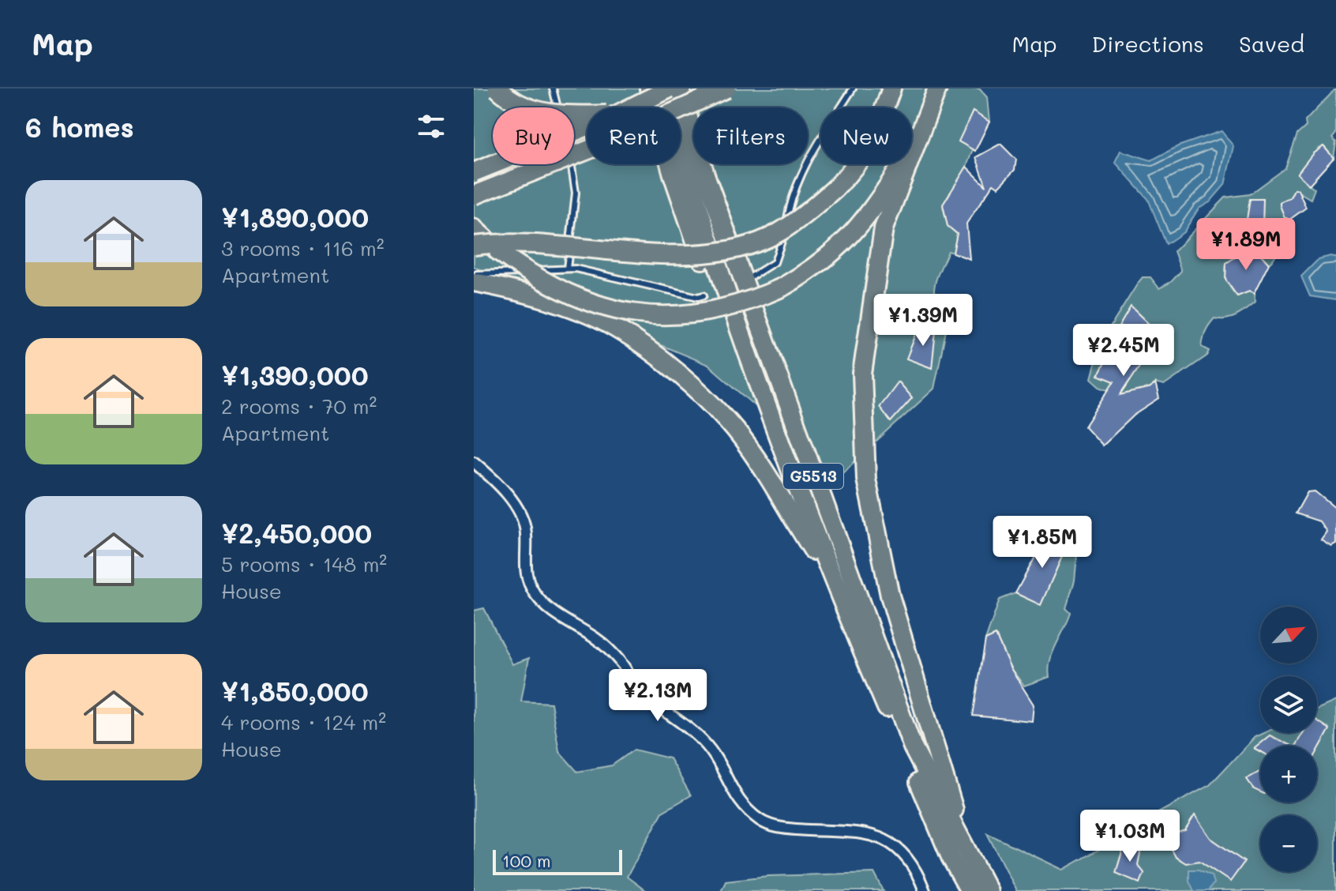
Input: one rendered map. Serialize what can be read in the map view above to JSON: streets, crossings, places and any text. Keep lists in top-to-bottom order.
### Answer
{
  "streets": {
    "highway": ["G5513"]
  },
  "scale_bar": "100 m",
  "north": "top right",
  "page": {
    "header": "Map",
    "nav": ["Map", "Directions", "Saved"],
    "heading": "6 homes",
    "chip": [
      "Buy",
      "Rent",
      "Filters",
      "New"
    ],
    "list": [
      {
        "name": "¥1,890,000",
        "note": "3 rooms · 116 m² · Apartment"
      },
      {
        "name": "¥1,390,000",
        "note": "2 rooms · 70 m² · Apartment"
      },
      {
        "name": "¥2,450,000",
        "note": "5 rooms · 148 m² · House"
      },
      {
        "name": "¥1,850,000",
        "note": "4 rooms · 124 m² · House"
      }
    ],
    "price": [
      "¥1.89M",
      "¥1.39M",
      "¥2.45M",
      "¥1.85M",
      "¥2.13M",
      "¥1.03M"
    ],
    "map_buttons": ["+", "−"],
    "scale": "100 m"
  }
}
